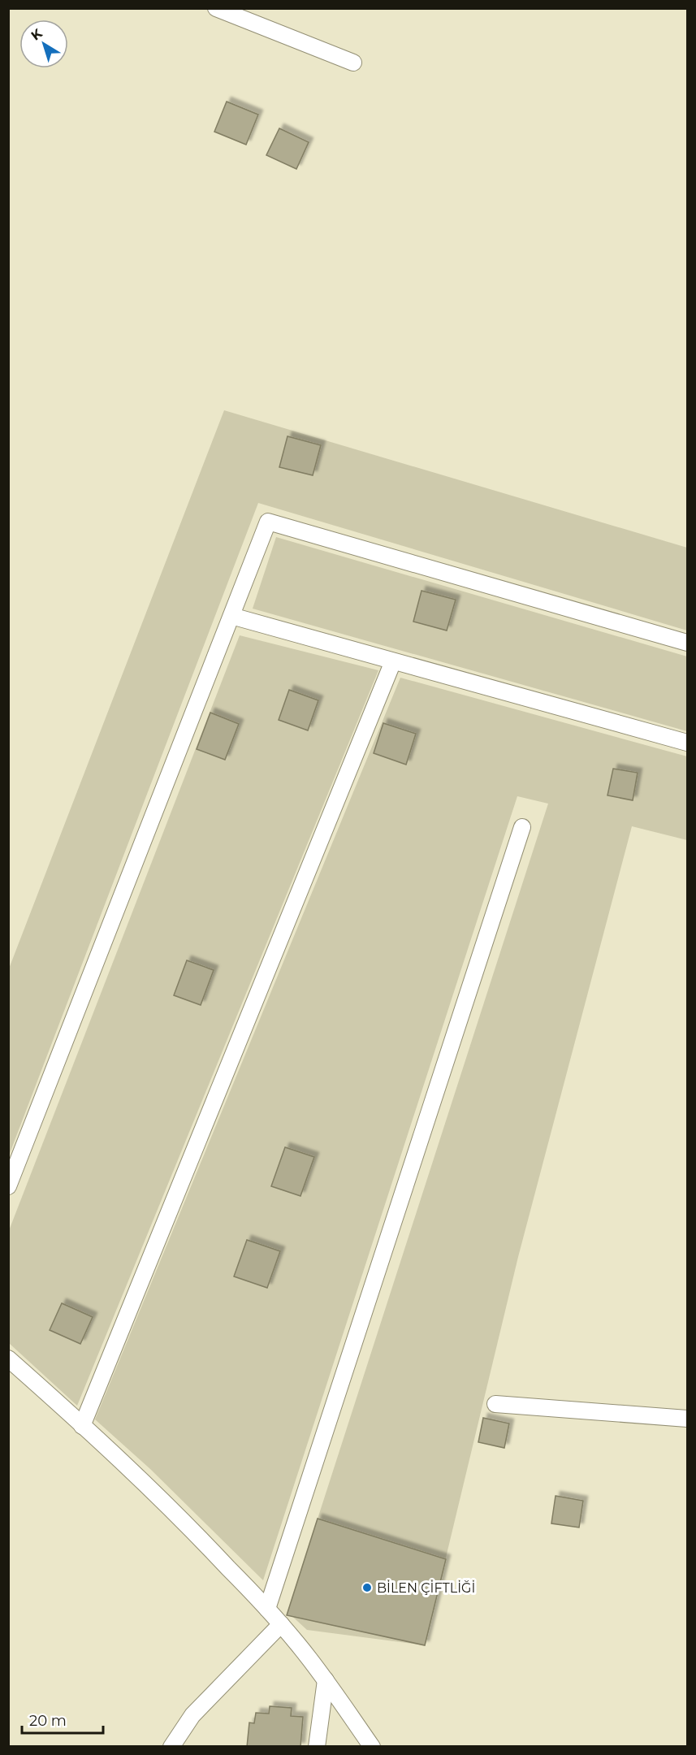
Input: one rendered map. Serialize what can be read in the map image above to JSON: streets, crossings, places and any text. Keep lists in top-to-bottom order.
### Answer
{
  "places": ["BİLEN ÇİFTLİĞİ"],
  "scale_bar": "20 m",
  "north": "top left"
}
